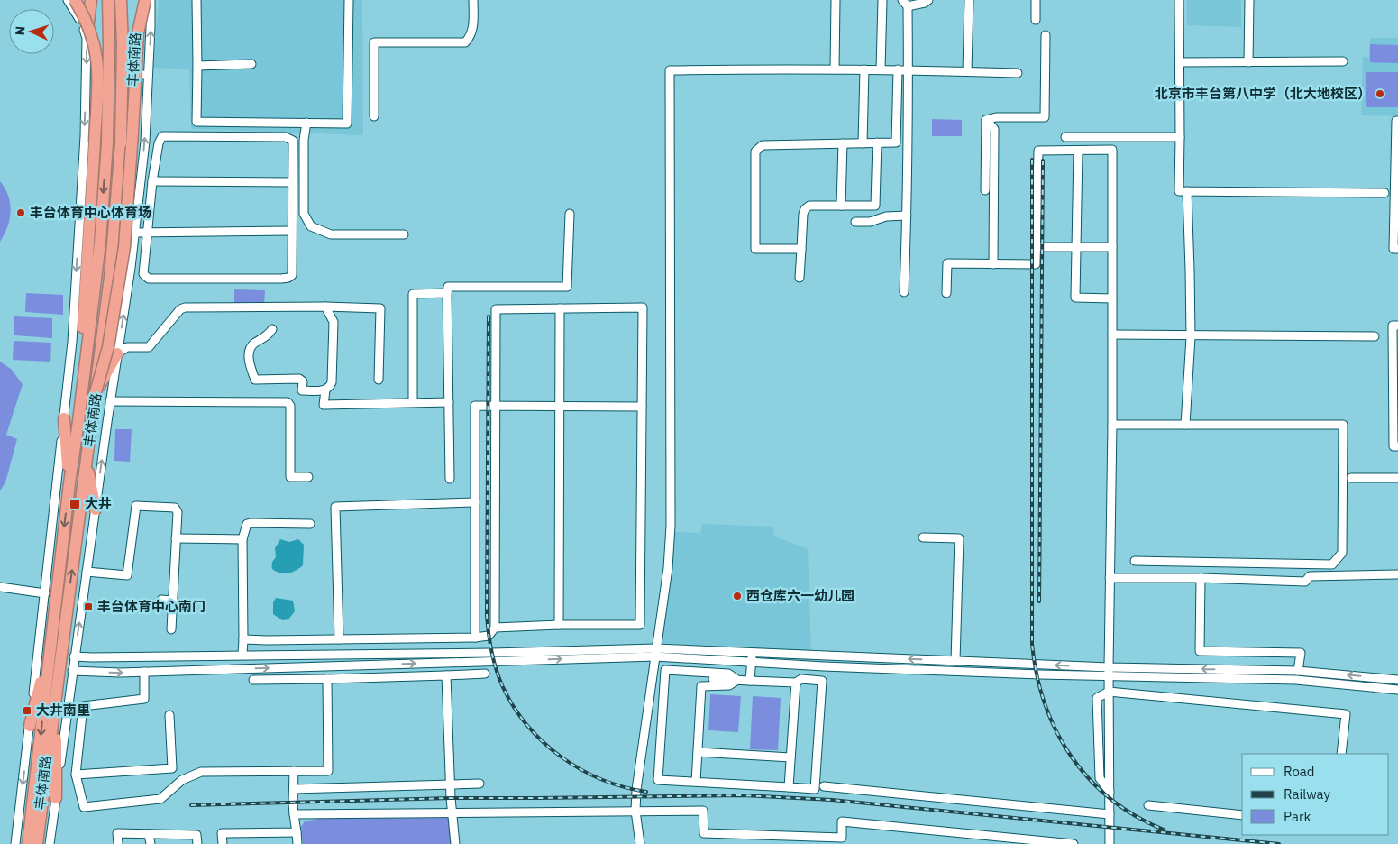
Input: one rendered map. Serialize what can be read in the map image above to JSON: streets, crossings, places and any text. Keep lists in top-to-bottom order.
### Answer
{
  "streets": {
    "highway": ["丰体南路"]
  },
  "places": {
    "other": ["北京市丰台第八中学（北大地校区）", "丰台体育中心体育场", "西仓库六一幼儿园"],
    "transit": ["大井", "丰台体育中心南门", "大井南里"]
  },
  "legend": ["Road", "Railway", "Park"],
  "north": "left"
}
